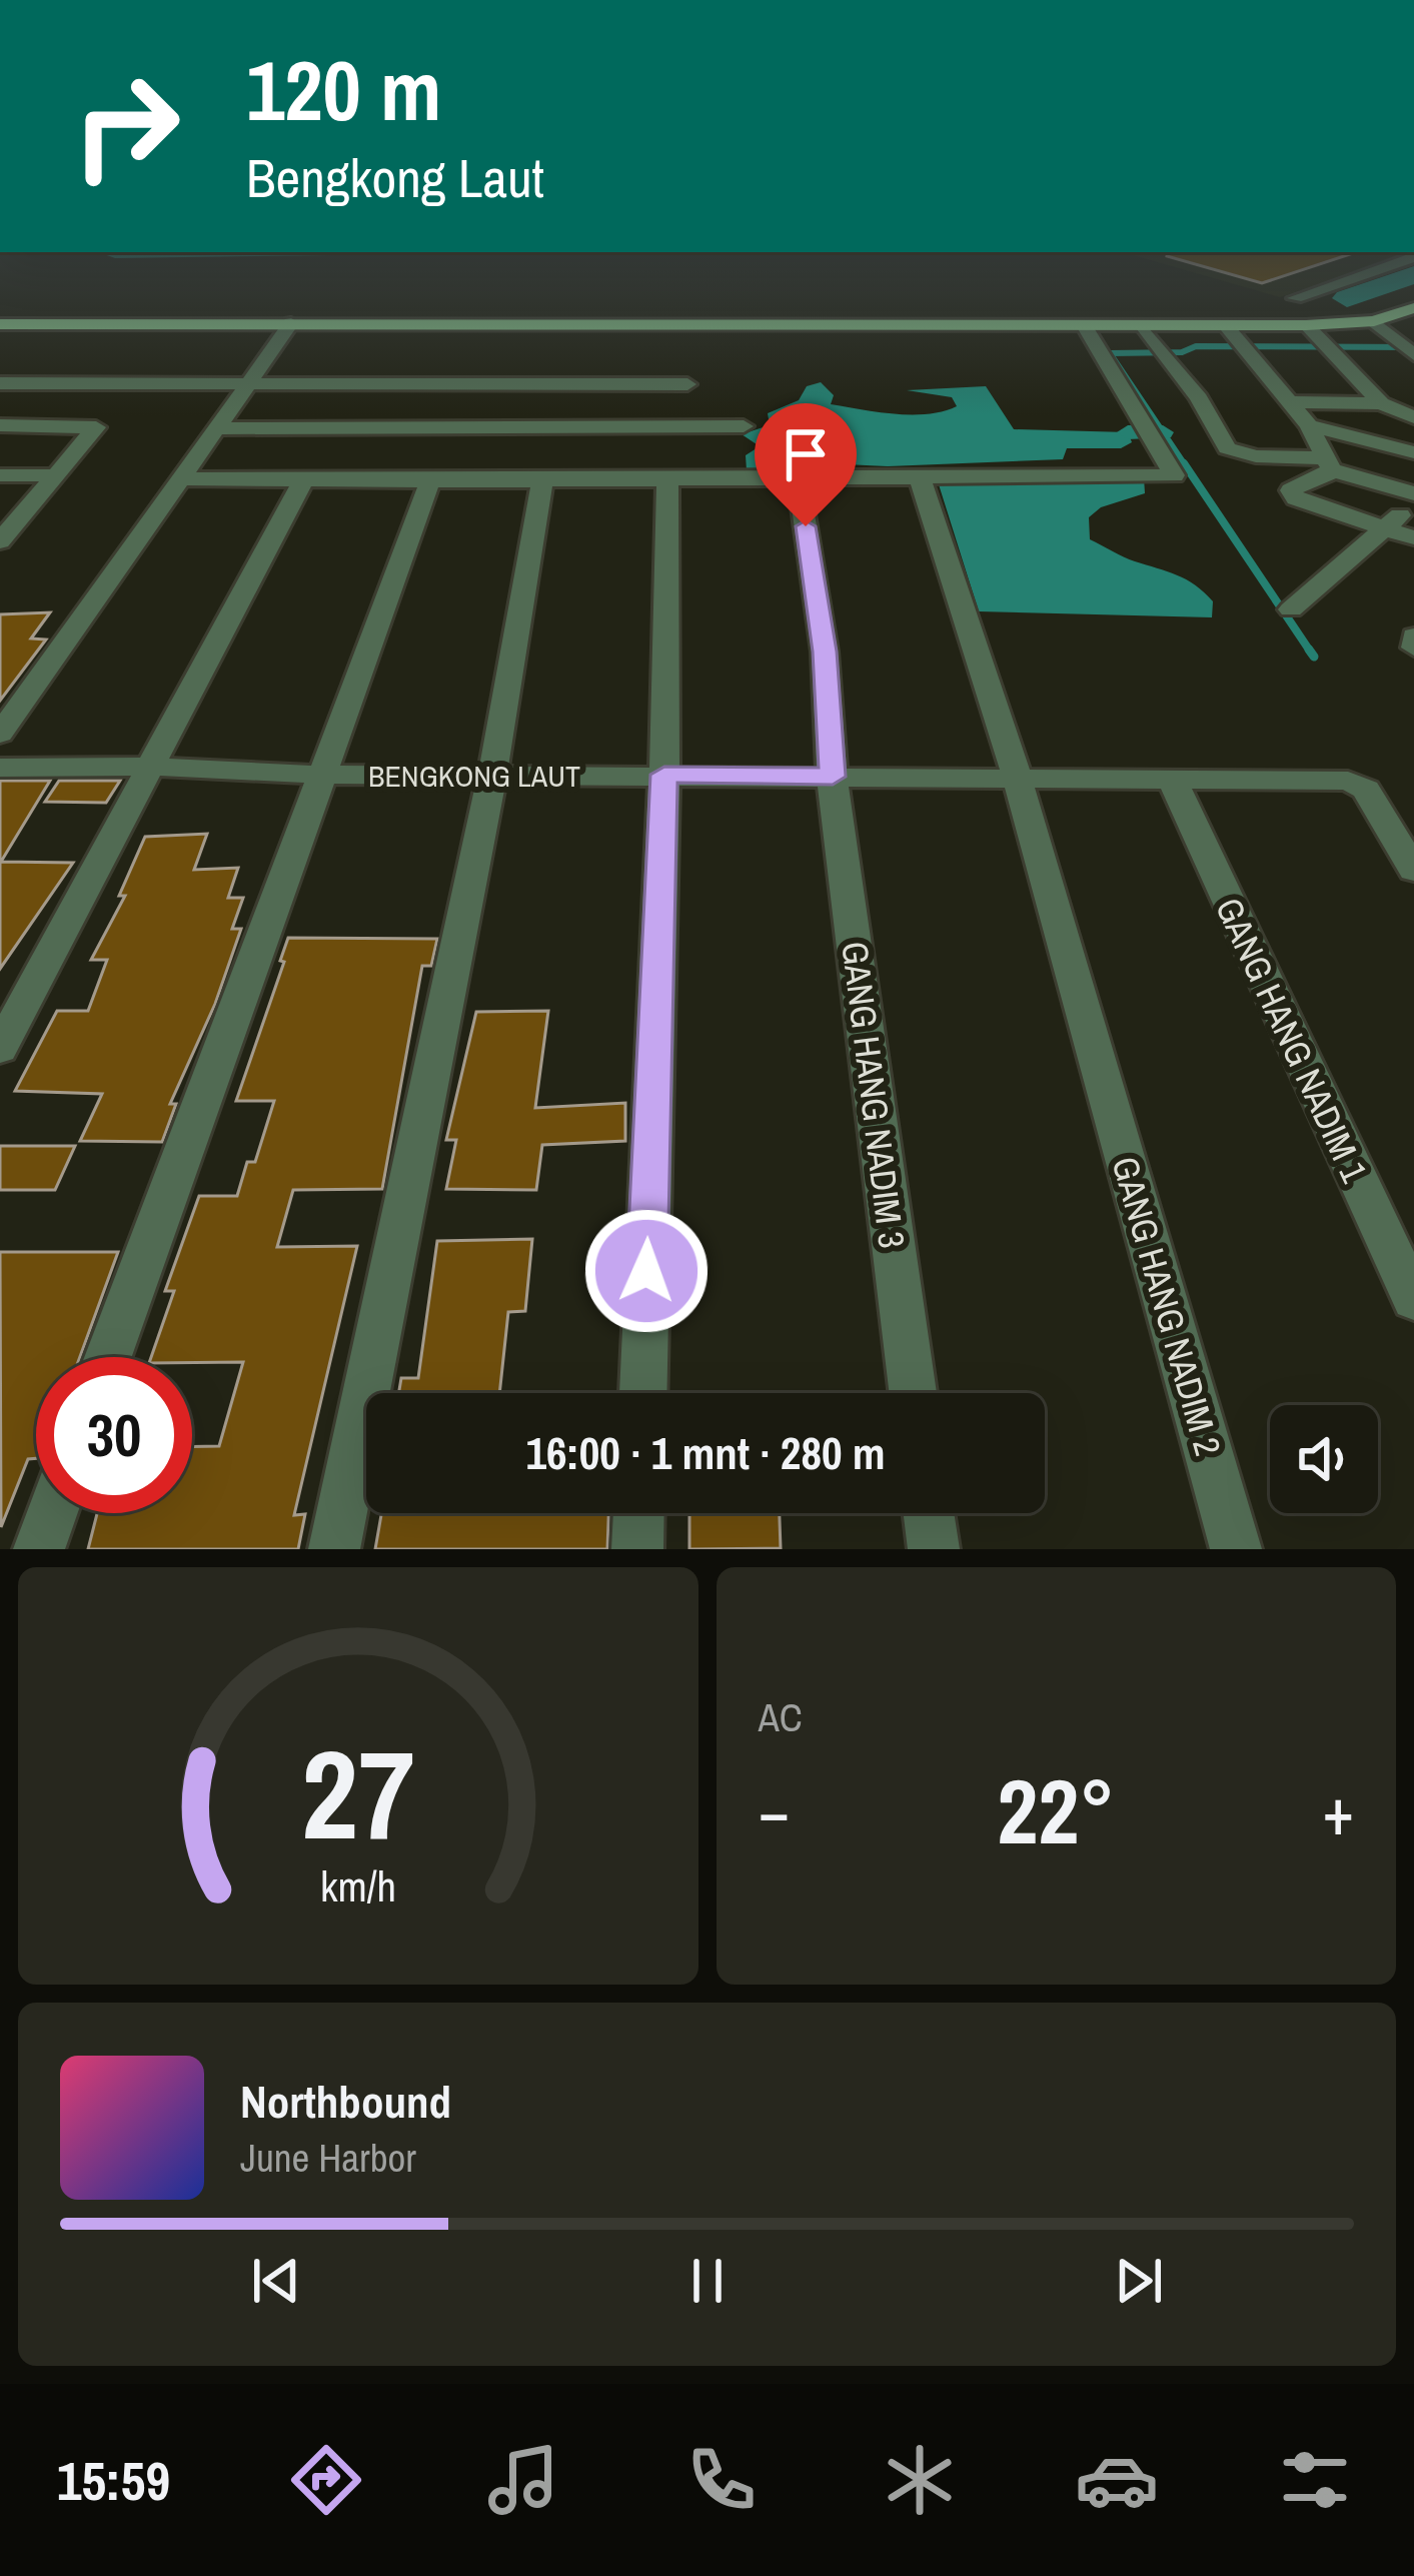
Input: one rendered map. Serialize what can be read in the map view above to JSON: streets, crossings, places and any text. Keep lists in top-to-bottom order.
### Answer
{
  "streets": {
    "street": [
      "BENGKONG LAUT",
      "GANG HANG NADIM 1",
      "GANG HANG NADIM 3",
      "GANG HANG NADIM 2"
    ]
  },
  "crossings": [
    ["BENGKONG LAUT", "GANG HANG NADIM 1"],
    ["BENGKONG LAUT", "GANG HANG NADIM 3"],
    ["BENGKONG LAUT", "GANG HANG NADIM 2"]
  ],
  "page": {
    "turn": ["120 m", "Bengkong Laut"],
    "limit": "30",
    "trip": "16:00 · 1 mnt · 280 m",
    "tile": "AC",
    "heat": ["−", "22°", "+"],
    "song": ["Northbound", "June Harbor"],
    "tabs": "15:59",
    "gauge": ["27", "km/h"]
  }
}
